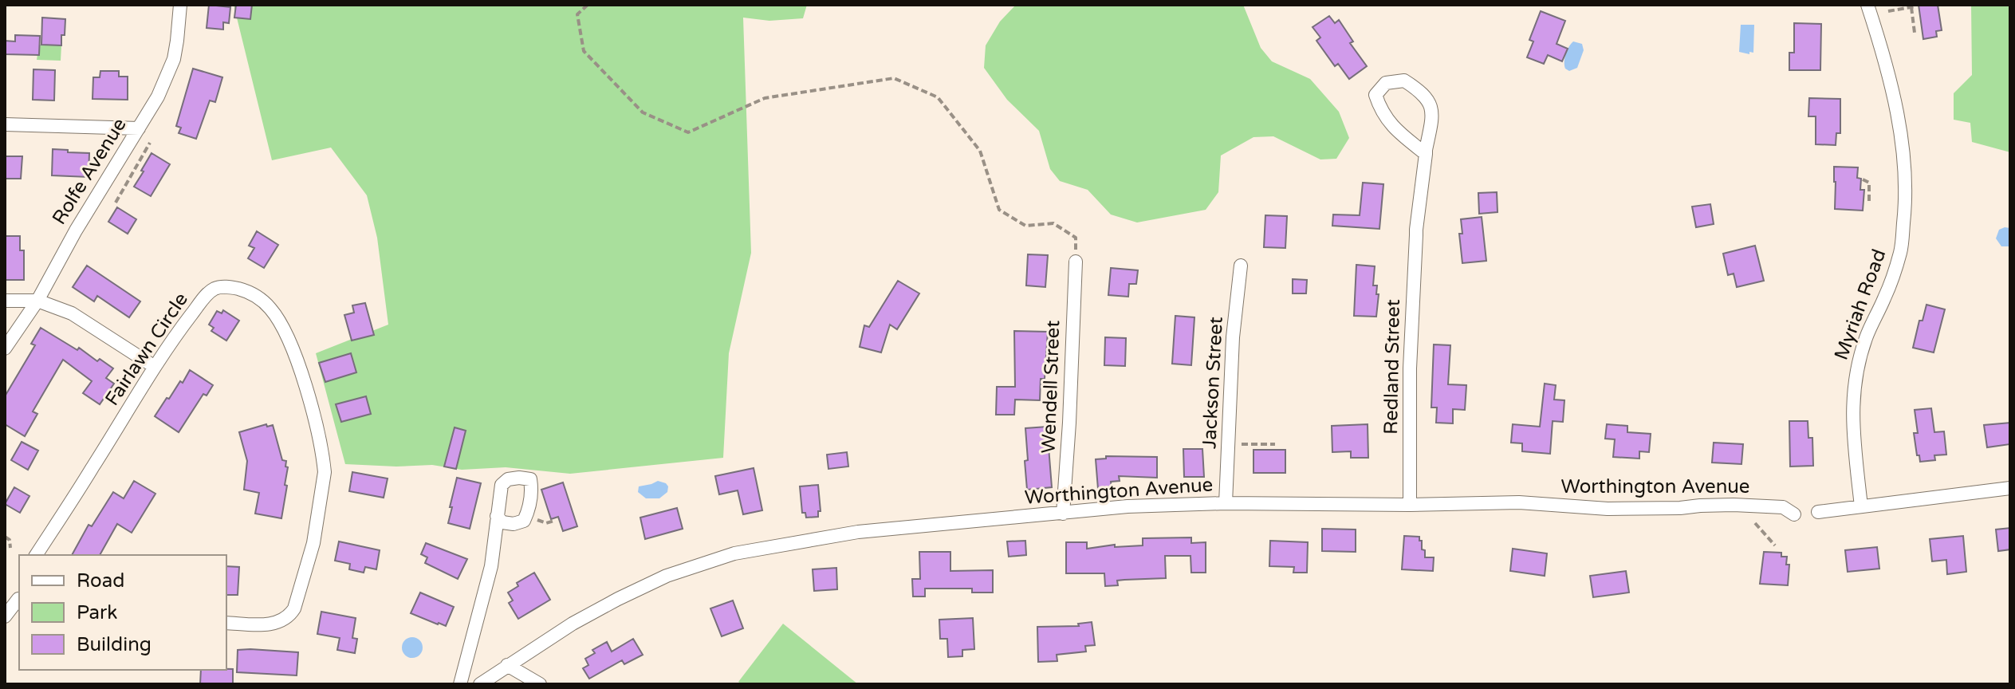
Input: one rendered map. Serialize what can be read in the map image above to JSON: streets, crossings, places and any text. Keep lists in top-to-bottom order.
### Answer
{
  "streets": {
    "street": [
      "Rolfe Avenue",
      "Myriah Road",
      "Fairlawn Circle",
      "Redland Street",
      "Jackson Street",
      "Wendell Street",
      "Worthington Avenue"
    ]
  },
  "crossings": [
    ["Redland Street", "Worthington Avenue"],
    ["Jackson Street", "Worthington Avenue"],
    ["Wendell Street", "Worthington Avenue"]
  ],
  "legend": ["Road", "Park", "Building"]
}
